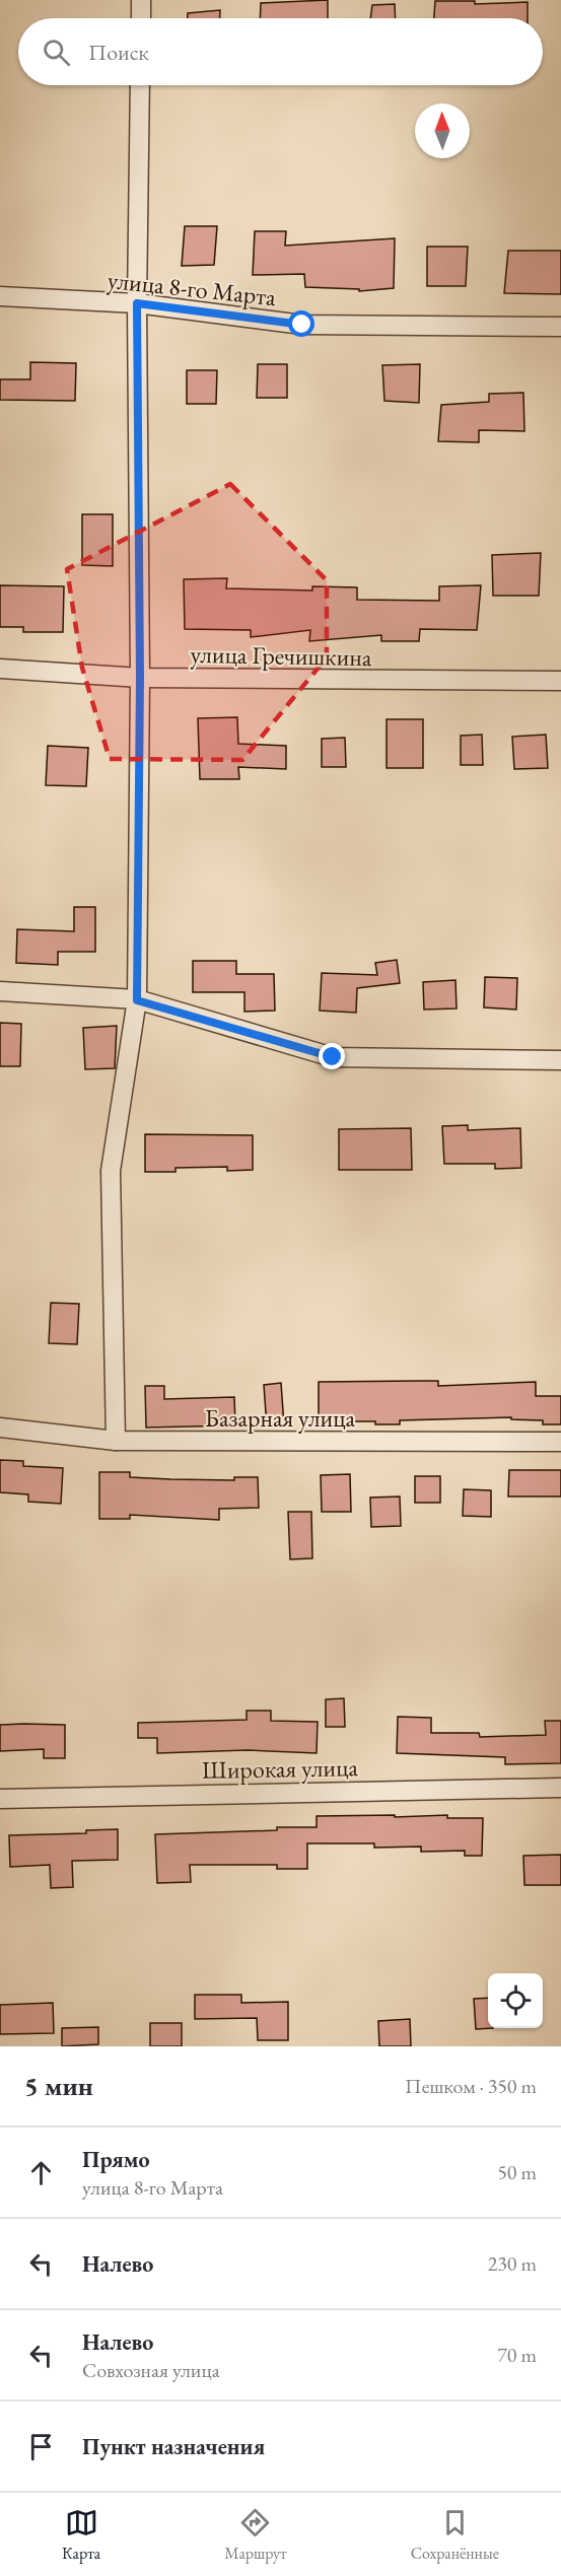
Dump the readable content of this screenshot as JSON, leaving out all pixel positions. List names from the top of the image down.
{
  "streets": {
    "street": [
      "улица 8-го Марта",
      "улица Гречишкина",
      "Базарная улица",
      "Широкая улица"
    ]
  },
  "north": "top",
  "page": {
    "search": "Поиск",
    "heading": ["5 мин", "Пешком · 350 m"],
    "list": [
      ["Прямо", "улица 8-го Марта", "50 m"],
      ["Налево", "230 m"],
      ["Налево", "Совхозная улица", "70 m"],
      "Пункт назначения"
    ],
    "nav": ["Карта", "Маршрут", "Сохранённые"]
  }
}
